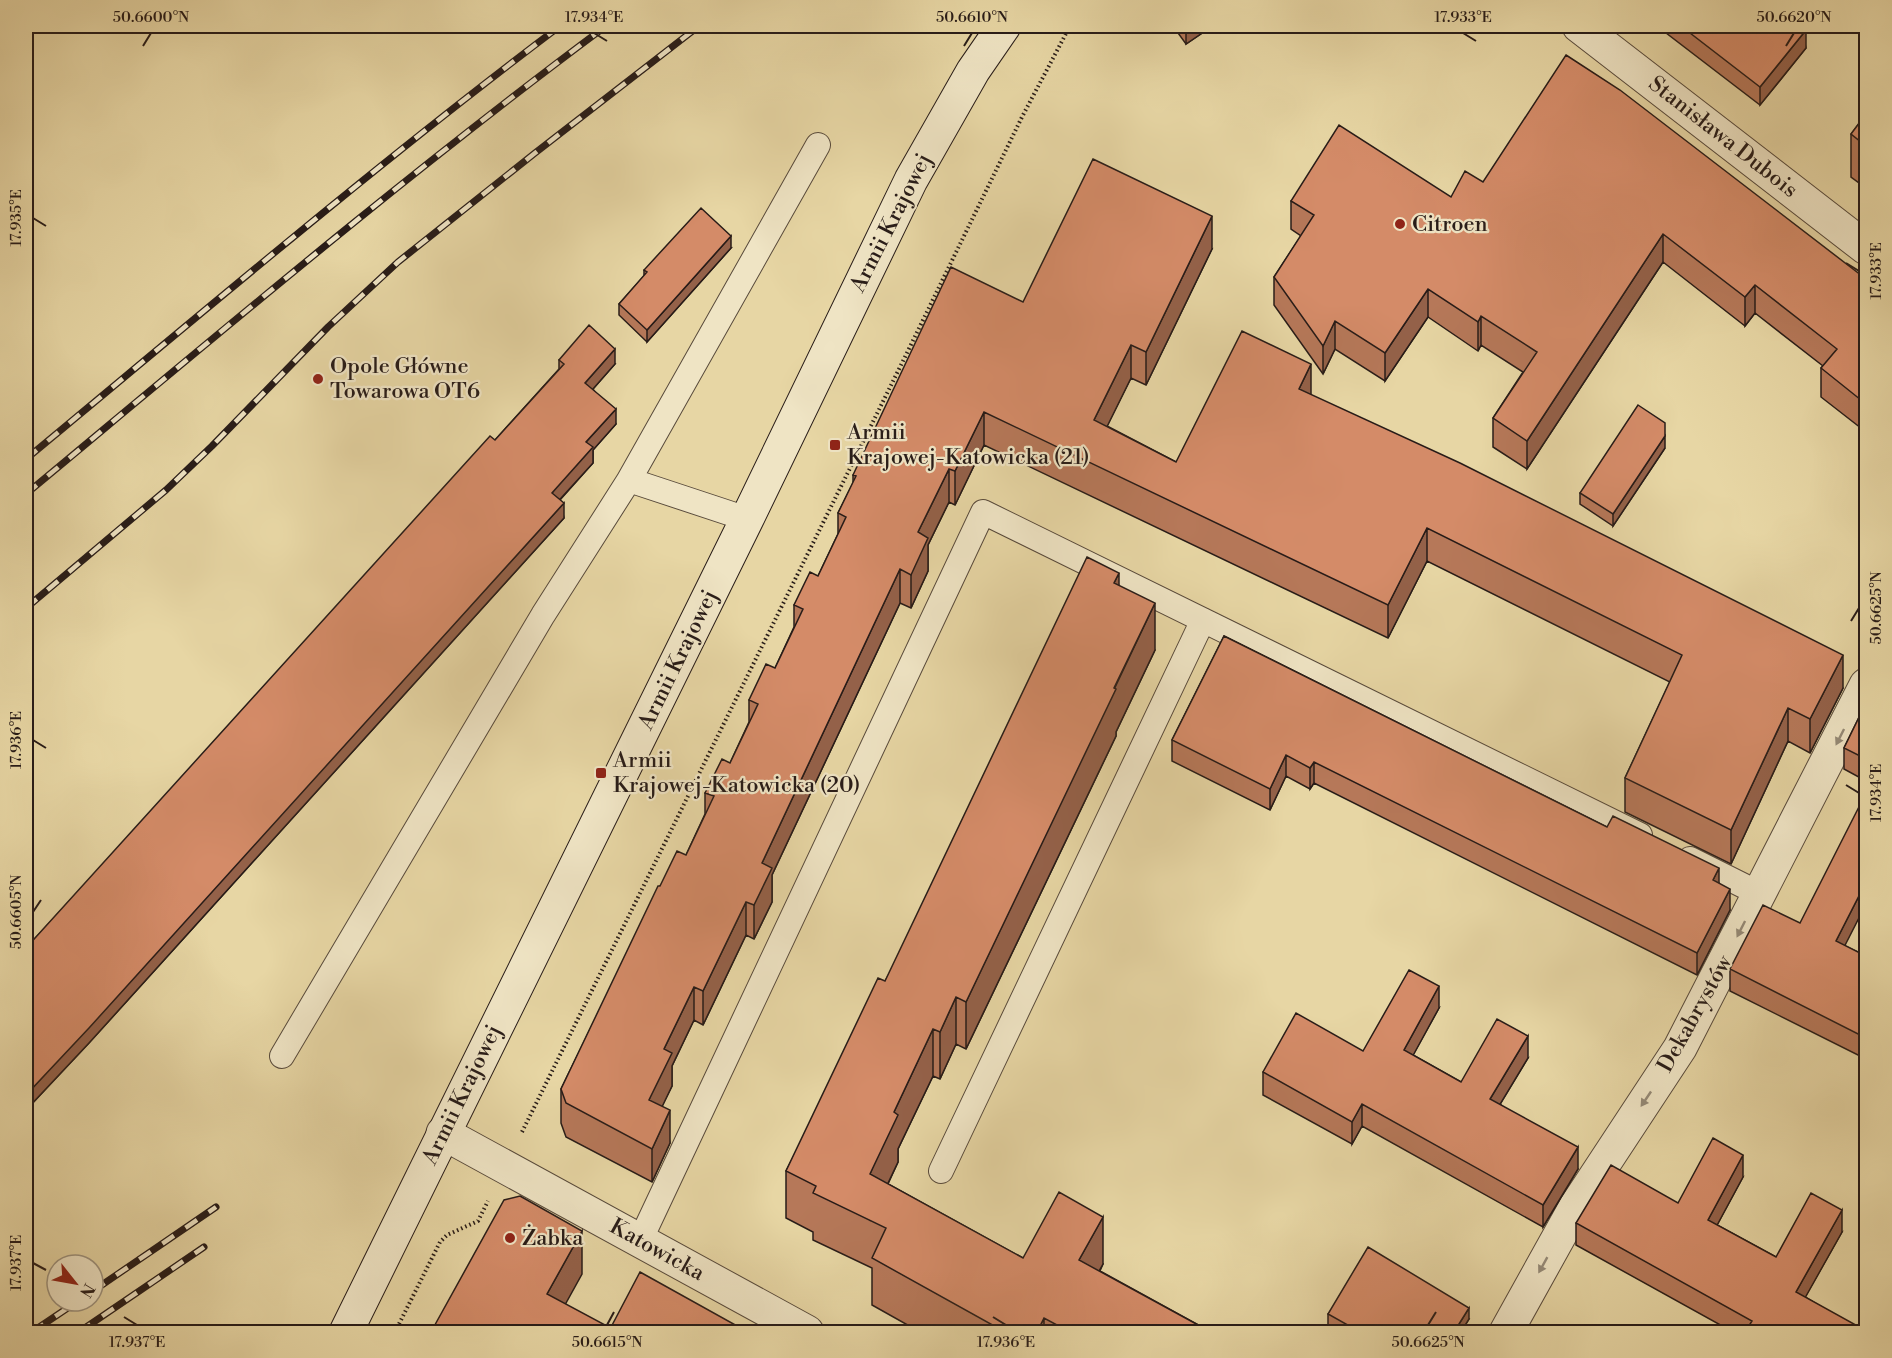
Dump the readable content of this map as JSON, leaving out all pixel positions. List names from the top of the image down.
{
  "streets": {
    "street": [
      "Stanisława Dubois",
      "Armii Krajowej",
      "Dekabrystów",
      "Katowicka"
    ]
  },
  "crossings": [
    ["Armii Krajowej", "Katowicka"]
  ],
  "one_way": ["Dekabrystów"],
  "places": {
    "other": ["Citroen", "Opole Główne Towarowa OT6", "Żabka"],
    "transit": ["Armii Krajowej-Katowicka (21)", "Armii Krajowej-Katowicka (20)"]
  },
  "north": "bottom right",
  "coordinates": [
    "50.6600°N",
    "17.934°E",
    "50.6610°N",
    "17.933°E",
    "50.6620°N",
    "17.935°E",
    "50.6625°N",
    "17.936°E",
    "50.6605°N",
    "17.937°E",
    "50.6615°N"
  ]
}
